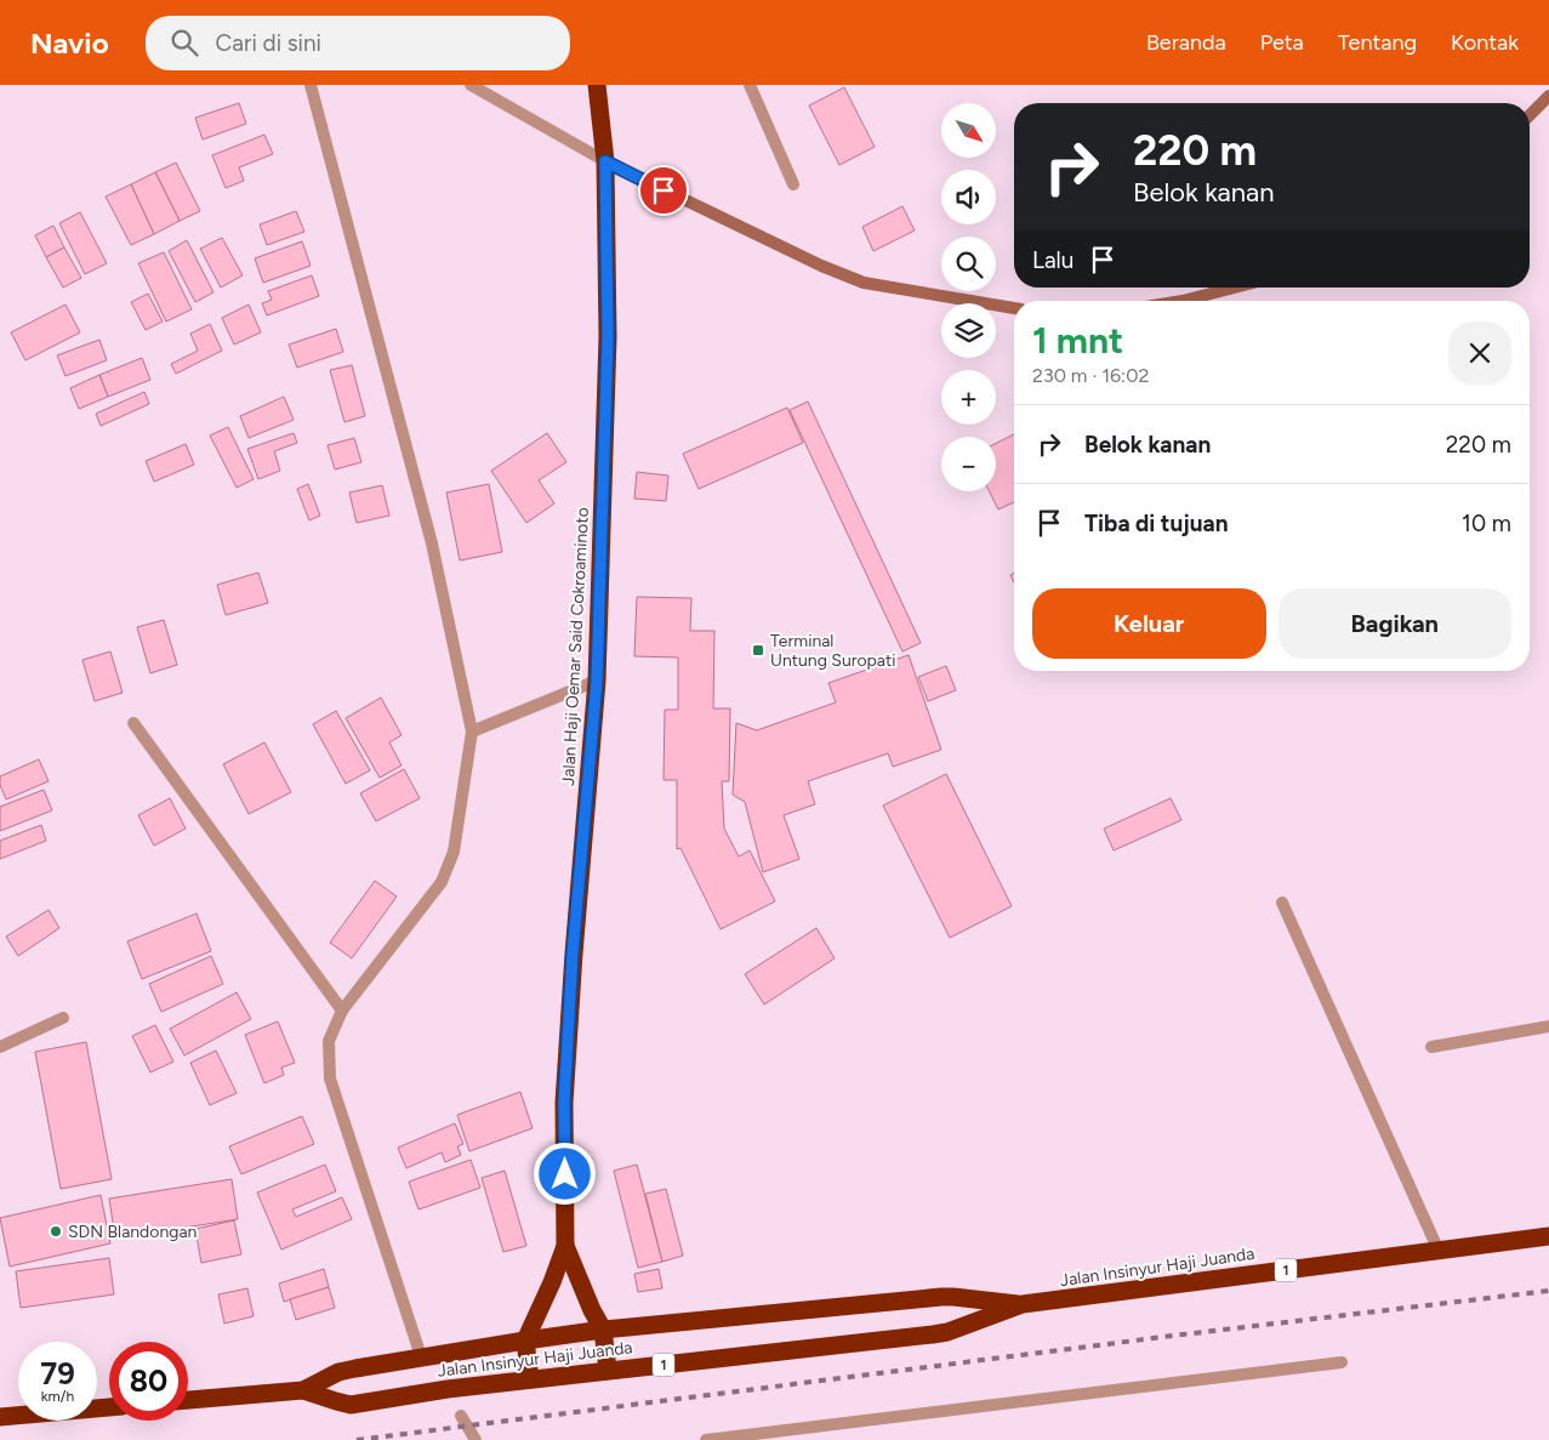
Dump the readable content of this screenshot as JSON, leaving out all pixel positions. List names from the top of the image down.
{
  "streets": {
    "highway": ["Jalan Haji Oemar Said Cokroaminoto", "Jalan Insinyur Haji Juanda", "1"]
  },
  "places": {
    "transit": ["Terminal Untung Suropati"],
    "other": ["SDN Blandongan"]
  },
  "north": "bottom right",
  "page": {
    "header": "Navio",
    "search": "Cari di sini",
    "nav": [
      "Beranda",
      "Peta",
      "Tentang",
      "Kontak"
    ],
    "map_buttons": ["+", "−"],
    "turn": ["220 m", "Belok kanan"],
    "then": "Lalu",
    "heading": ["1 mnt", "230 m · 16:02"],
    "list": [
      {
        "name": "Belok kanan",
        "value": "220 m"
      },
      {
        "name": "Tiba di tujuan",
        "value": "10 m"
      }
    ],
    "buttons": ["Keluar", "Bagikan"],
    "speed": "79 km/h",
    "limit": "80"
  }
}
